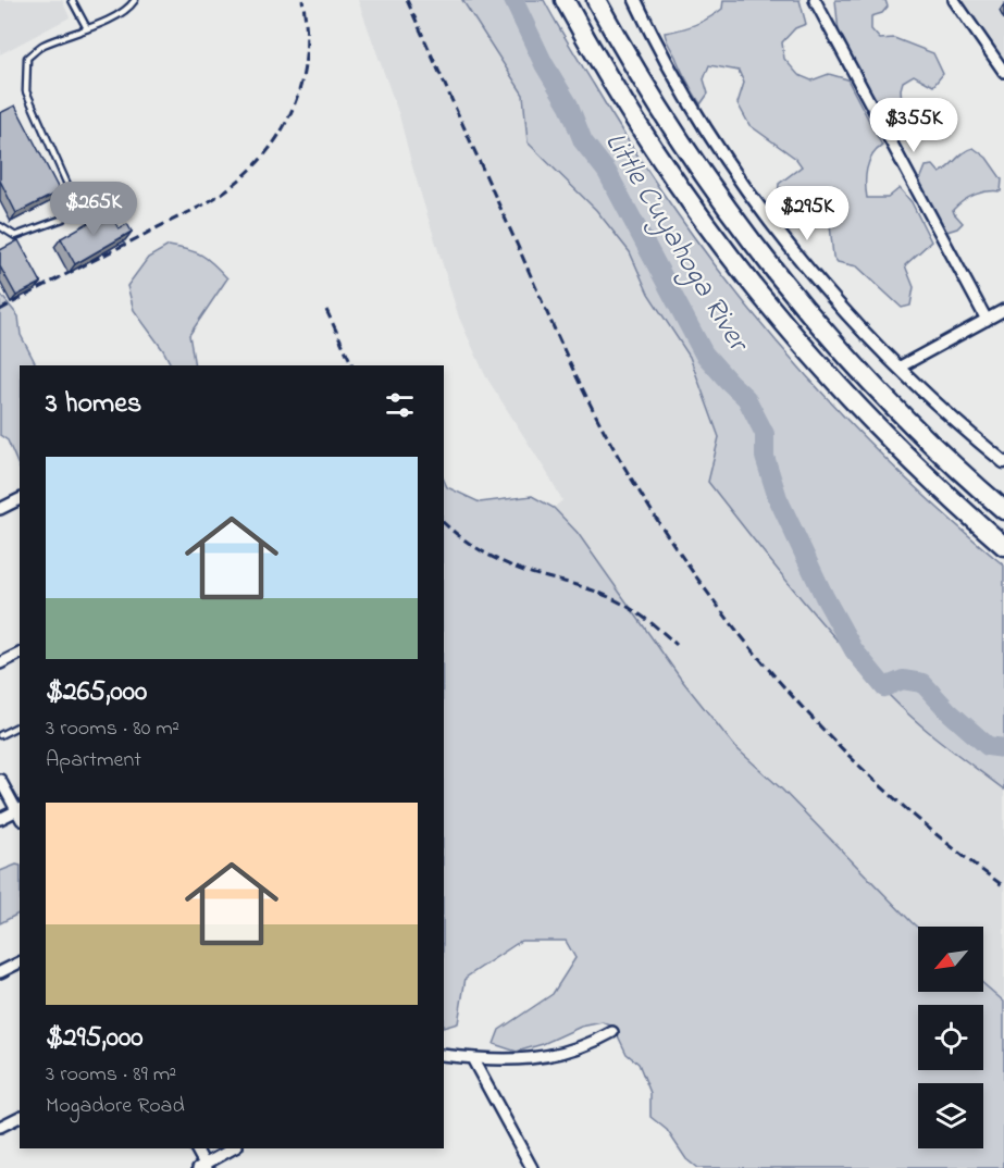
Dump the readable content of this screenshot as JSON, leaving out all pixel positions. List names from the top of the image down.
{
  "water": ["Little Cuyahoga River"],
  "north": "bottom left",
  "page": {
    "price": ["$355K", "$265K", "$295K"],
    "heading": "3 homes",
    "list": [
      {
        "name": "$265,000",
        "note": "3 rooms · 80 m² · Apartment"
      },
      {
        "name": "$295,000",
        "note": "3 rooms · 89 m² · Mogadore Road"
      }
    ]
  }
}
